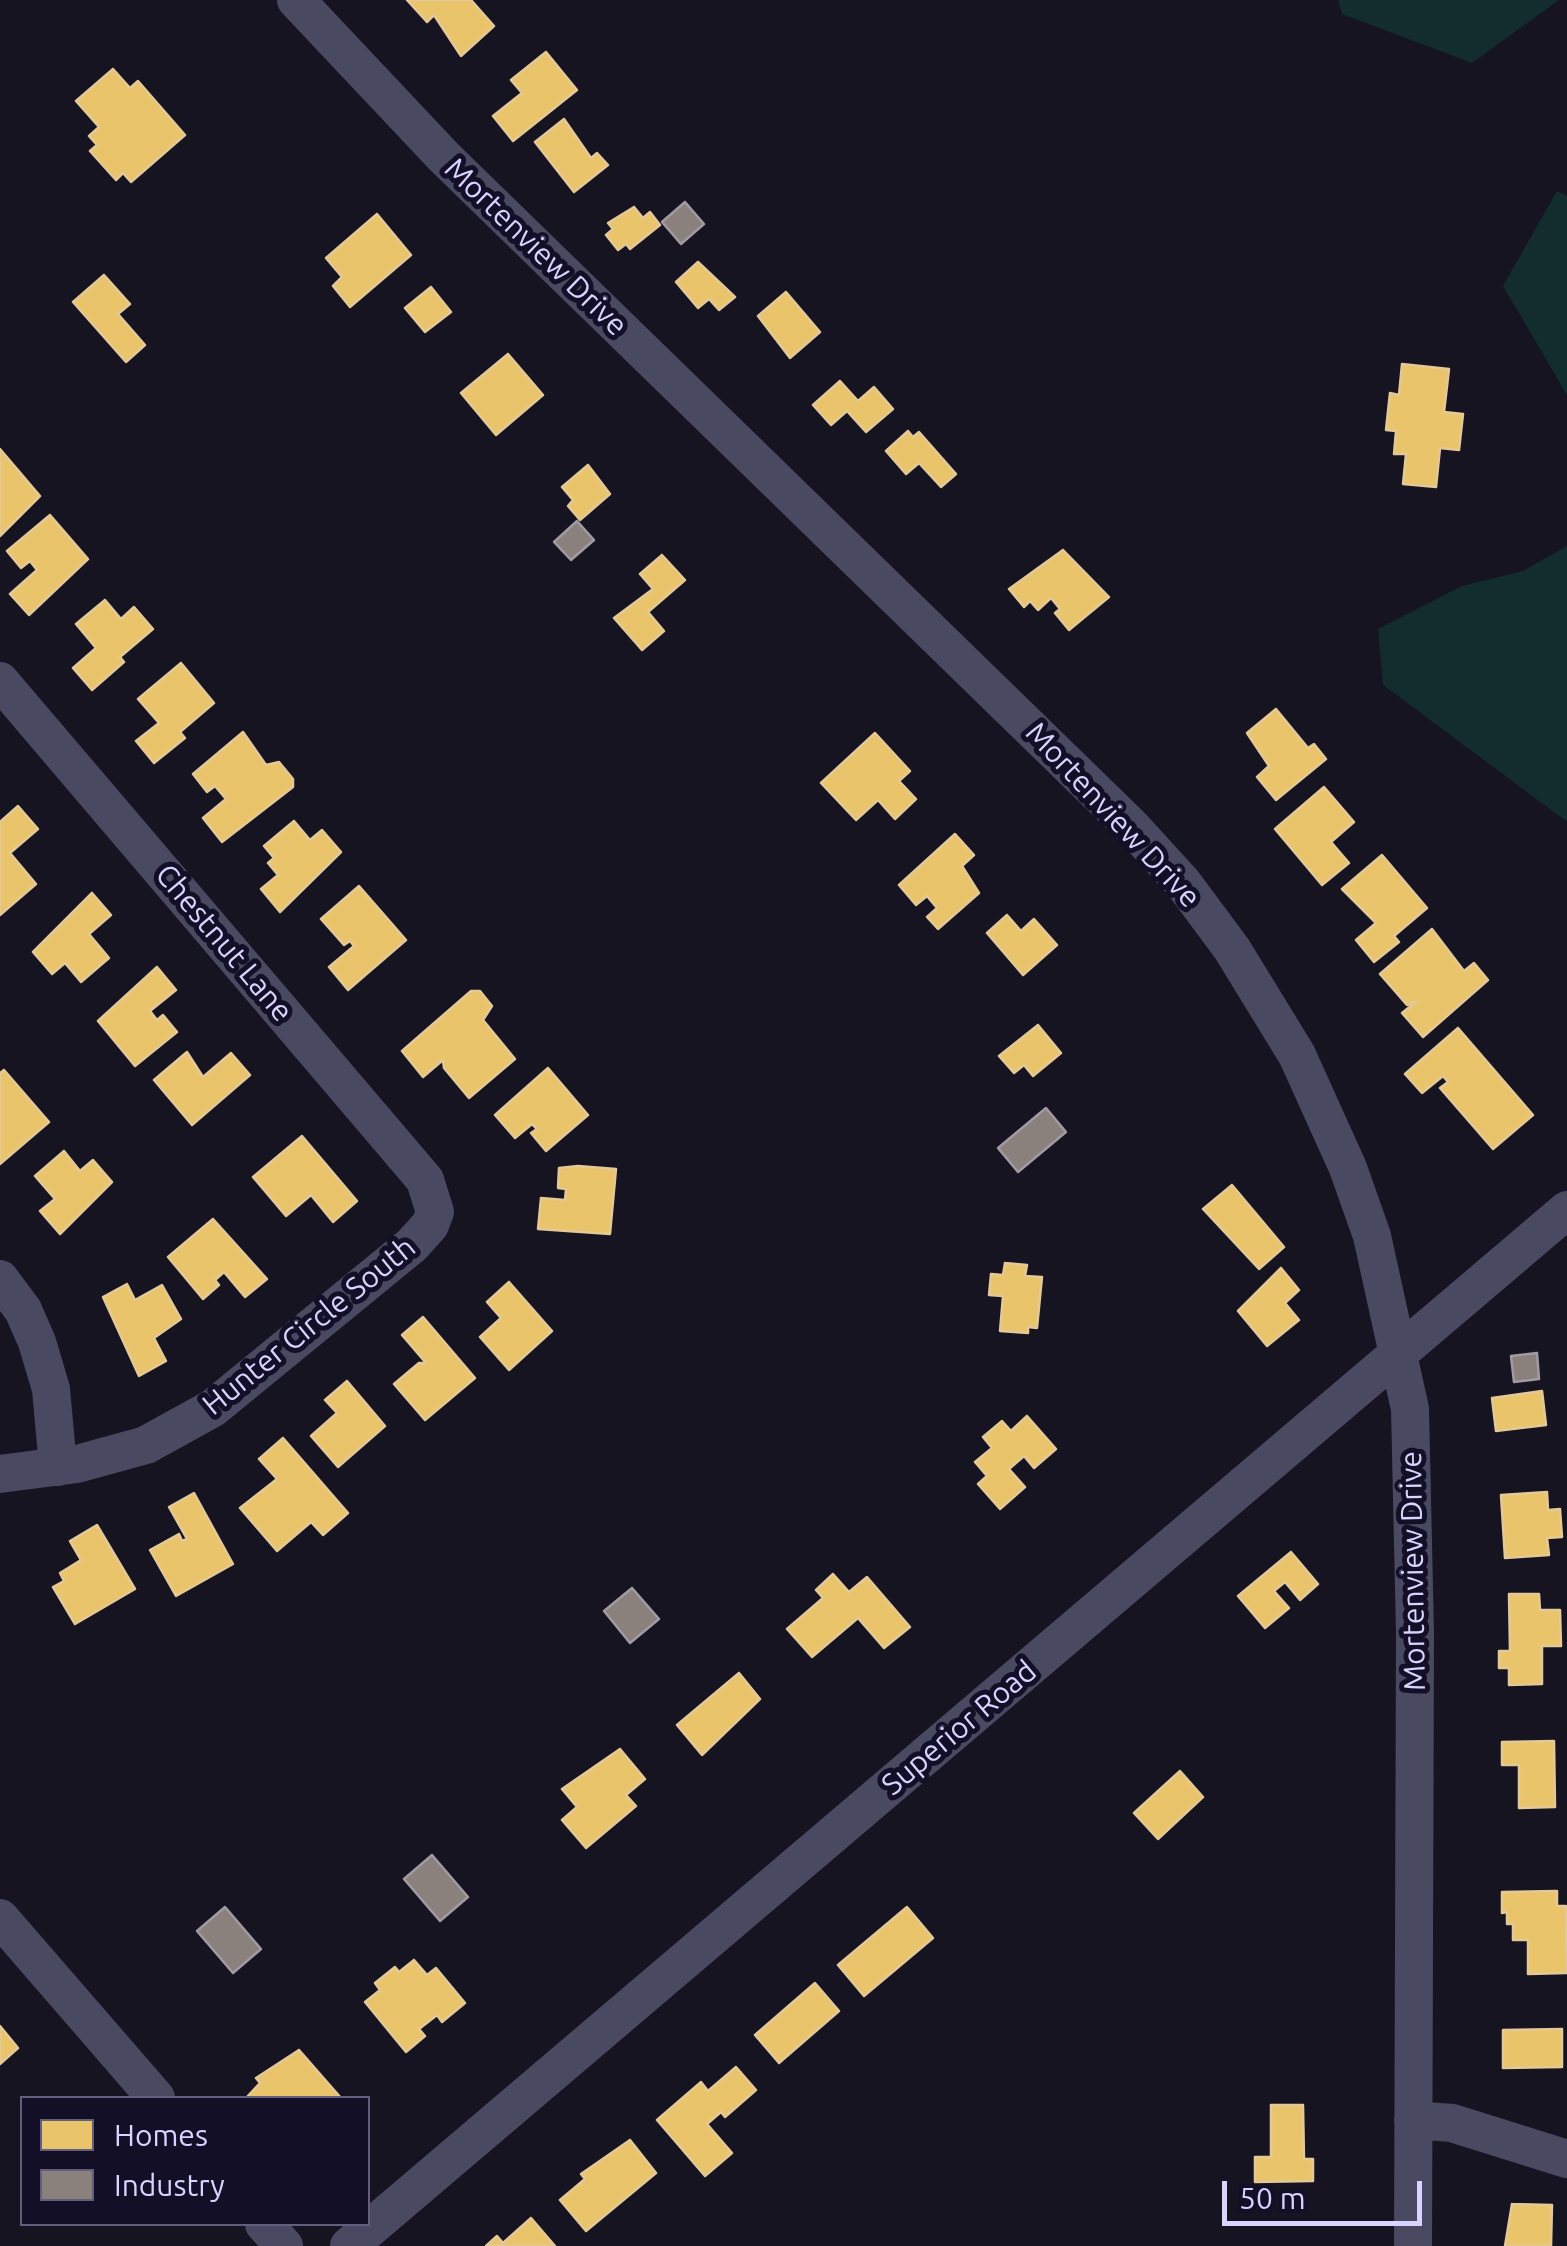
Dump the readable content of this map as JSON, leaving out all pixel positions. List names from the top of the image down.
{
  "streets": {
    "street": [
      "Mortenview Drive",
      "Chestnut Lane",
      "Hunter Circle South",
      "Superior Road"
    ]
  },
  "crossings": [
    ["Mortenview Drive", "Superior Road"],
    ["Chestnut Lane", "Hunter Circle South"]
  ],
  "legend": ["Homes", "Industry"],
  "scale_bar": "50 m"
}
